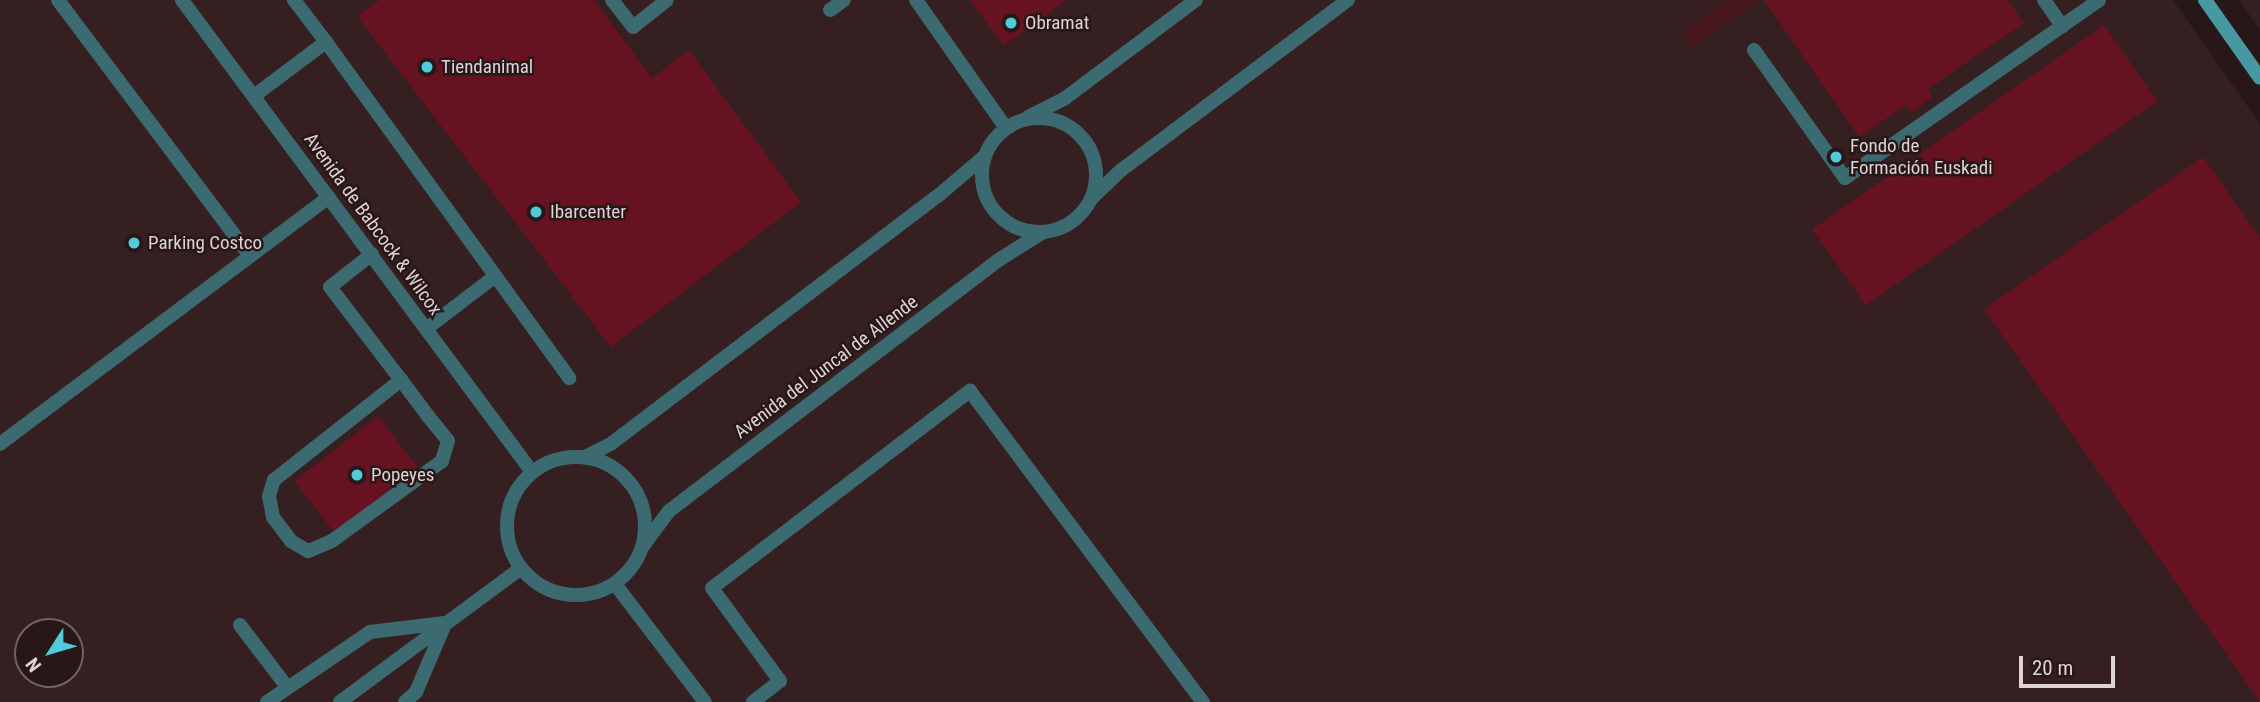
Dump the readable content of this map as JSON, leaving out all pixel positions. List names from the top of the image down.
{
  "streets": {
    "street": ["Avenida de Babcock & Wilcox", "Avenida del Juncal de Allende"]
  },
  "crossings": [
    ["Avenida de Babcock & Wilcox", "Avenida del Juncal de Allende"]
  ],
  "places": [
    "Obramat",
    "Tiendanimal",
    "Fondo de Formación Euskadi",
    "Ibarcenter",
    "Parking Costco",
    "Popeyes"
  ],
  "scale_bar": "20 m",
  "north": "bottom left"
}
